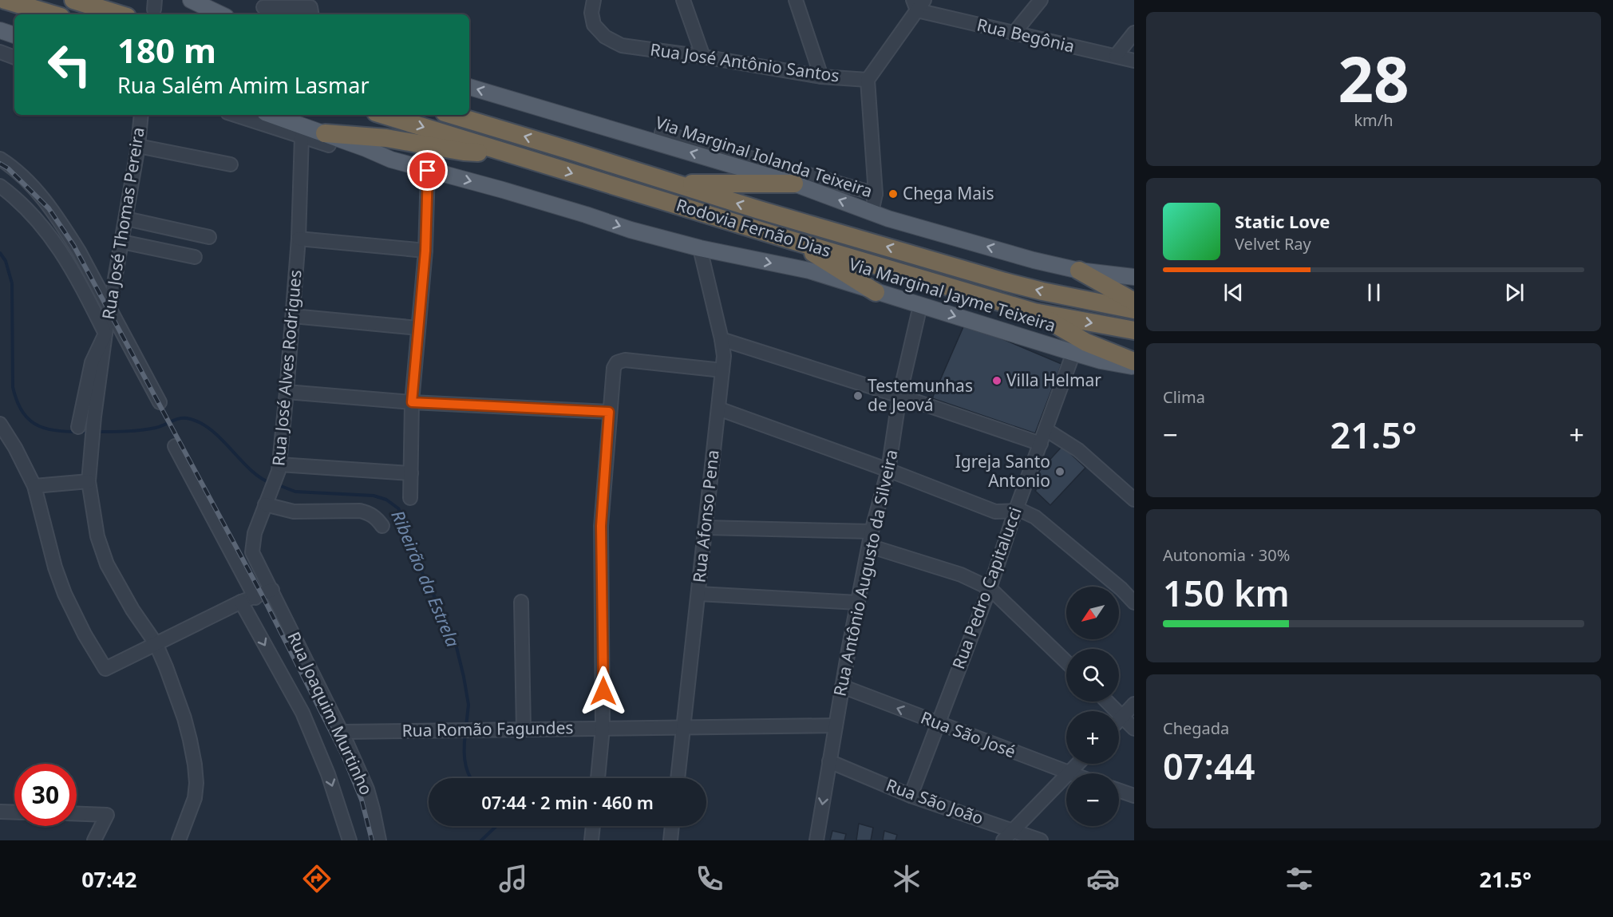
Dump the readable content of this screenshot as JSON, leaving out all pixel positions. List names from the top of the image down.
{
  "streets": {
    "highway": ["Rodovia Fernão Dias"],
    "main road": ["Via Marginal Iolanda Teixeira", "Via Marginal Jayme Teixeira"],
    "street": [
      "Rua Begônia",
      "Rua José Antônio Santos",
      "Rua José Thomas Pereira",
      "Rua José Alves Rodrigues",
      "Rua Afonso Pena",
      "Rua Antônio Augusto da Silveira",
      "Rua Pedro Capitalucci",
      "Rua Joaquim Murtinho",
      "Rua Romão Fagundes",
      "Rua São José",
      "Rua São João"
    ]
  },
  "crossings": [
    ["Via Marginal Jayme Teixeira", "Rua Afonso Pena"],
    ["Via Marginal Jayme Teixeira", "Rua Antônio Augusto da Silveira"],
    ["Via Marginal Jayme Teixeira", "Rua Pedro Capitalucci"],
    ["Rua José Alves Rodrigues", "Rua Joaquim Murtinho"],
    ["Rua Afonso Pena", "Rua Romão Fagundes"],
    ["Rua Antônio Augusto da Silveira", "Rua Romão Fagundes"],
    ["Rua Antônio Augusto da Silveira", "Rua São José"],
    ["Rua Antônio Augusto da Silveira", "Rua São João"],
    ["Rua Pedro Capitalucci", "Rua São José"],
    ["Rua Pedro Capitalucci", "Rua São João"],
    ["Rua Joaquim Murtinho", "Rua Romão Fagundes"]
  ],
  "one_way": ["Via Marginal Iolanda Teixeira", "Via Marginal Jayme Teixeira", "Rua São José"],
  "water": ["Ribeirão da Estrela"],
  "places": [
    "Chega Mais",
    "Villa Helmar",
    "Testemunhas de Jeová",
    "Igreja Santo Antonio"
  ],
  "north": "bottom left",
  "page": {
    "tile": [
      ["28", "km/h"],
      "Clima",
      ["Autonomia · 30%", "150 km"],
      ["Chegada", "07:44"]
    ],
    "turn": ["180 m", "Rua Salém Amim Lasmar"],
    "song": ["Static Love", "Velvet Ray"],
    "heat": ["−", "21.5°", "+"],
    "map_buttons": ["+", "−"],
    "limit": "30",
    "trip": "07:44 · 2 min · 460 m",
    "tabs": ["07:42", "21.5°"]
  }
}
